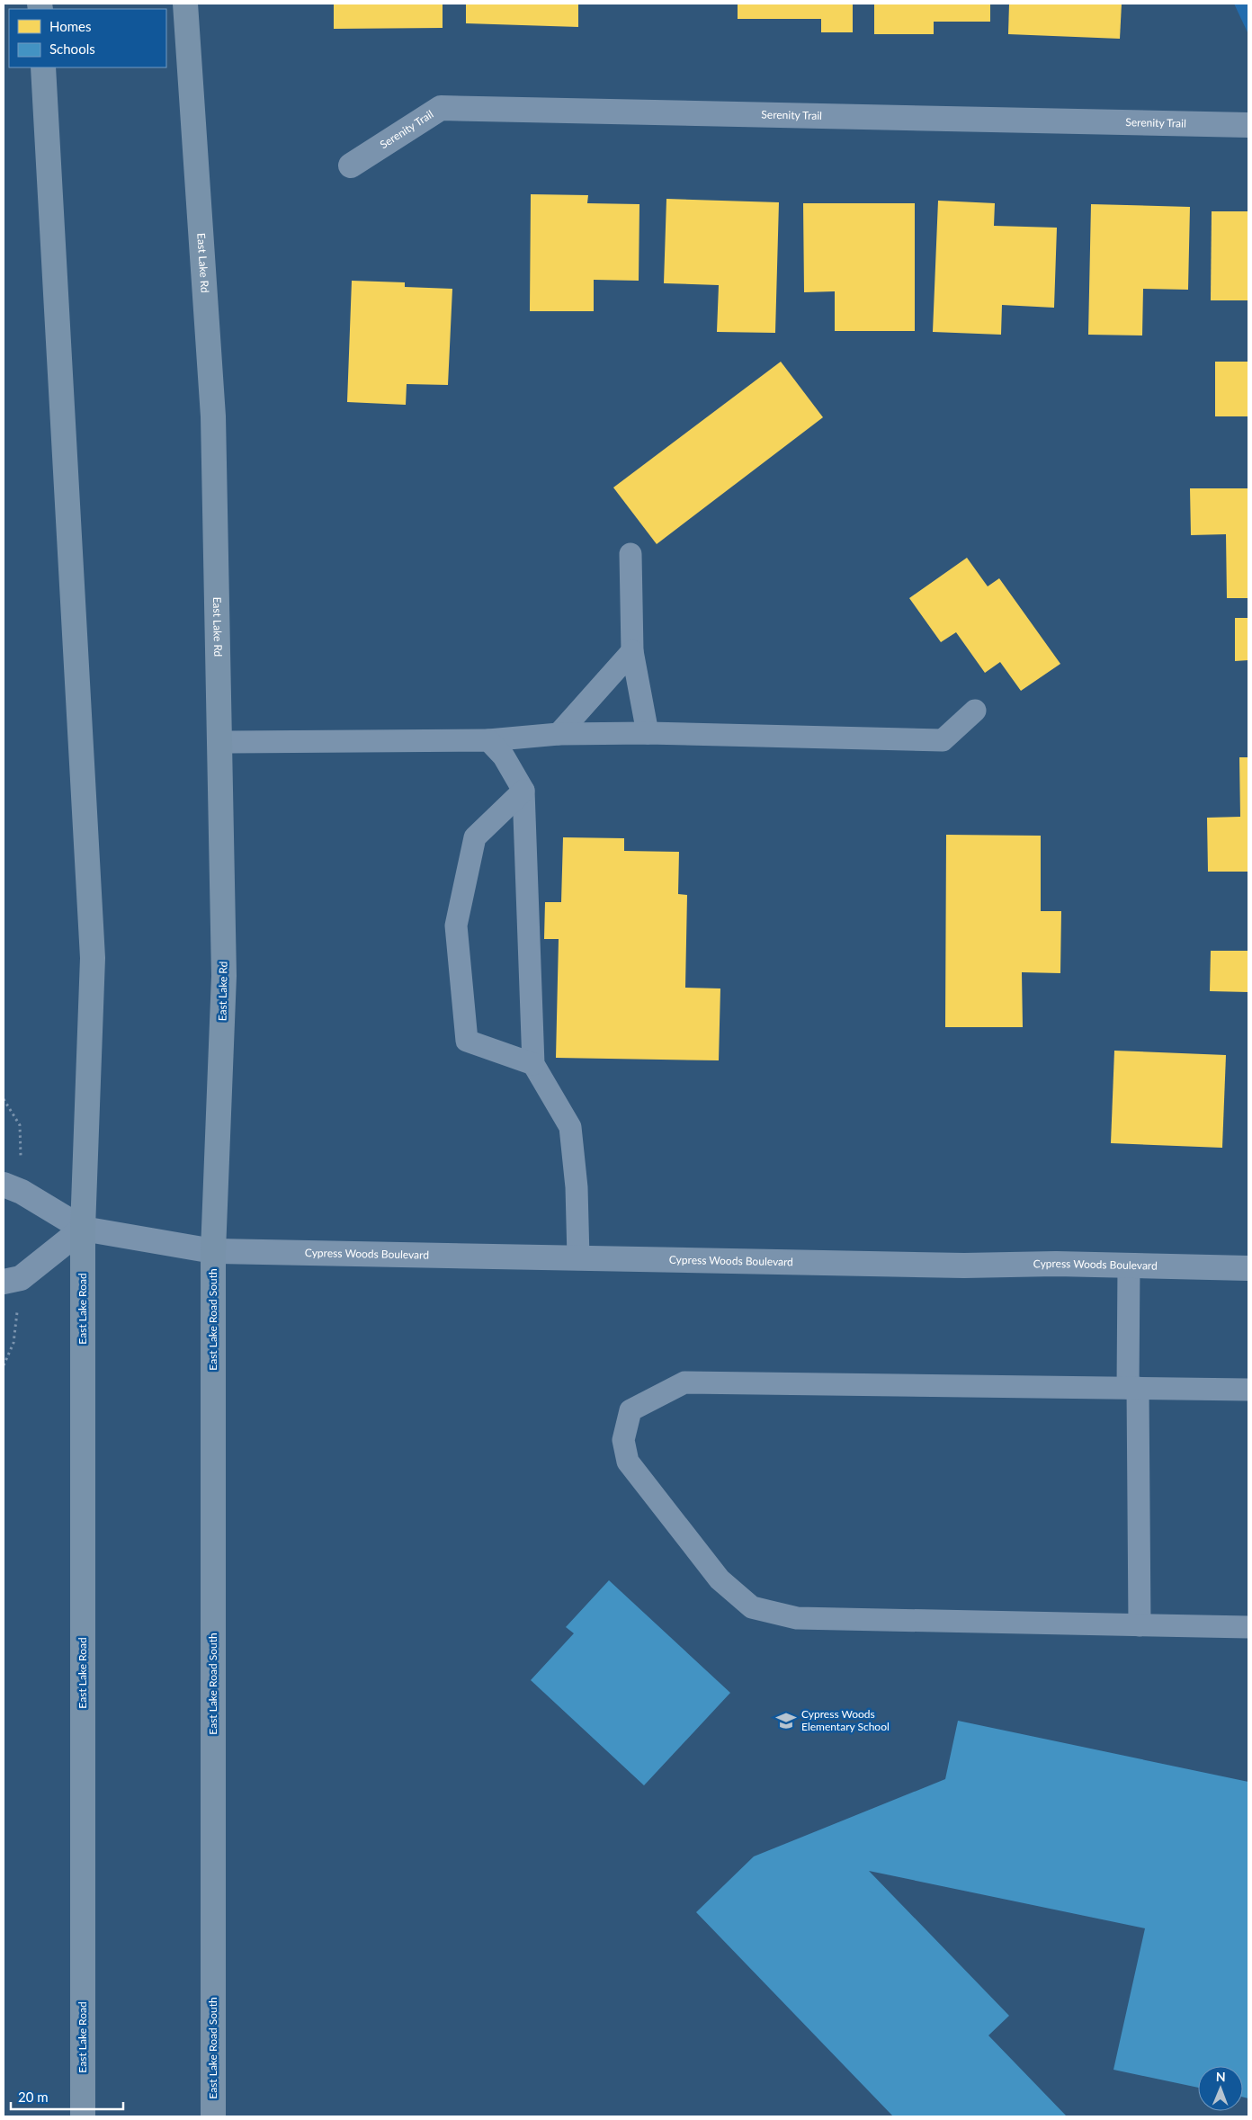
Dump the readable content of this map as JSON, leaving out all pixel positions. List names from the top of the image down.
{
  "streets": {
    "main road": ["East Lake Rd", "East Lake Road", "East Lake Road South"],
    "street": ["Serenity Trail", "Cypress Woods Boulevard"]
  },
  "crossings": [
    ["East Lake Rd", "Cypress Woods Boulevard"],
    ["East Lake Rd", "East Lake Road South"],
    ["Cypress Woods Boulevard", "East Lake Road"],
    ["Cypress Woods Boulevard", "East Lake Road South"]
  ],
  "places": {
    "school or university": ["Cypress Woods Elementary School"]
  },
  "legend": ["Homes", "Schools"],
  "scale_bar": "20 m",
  "north": "top"
}
